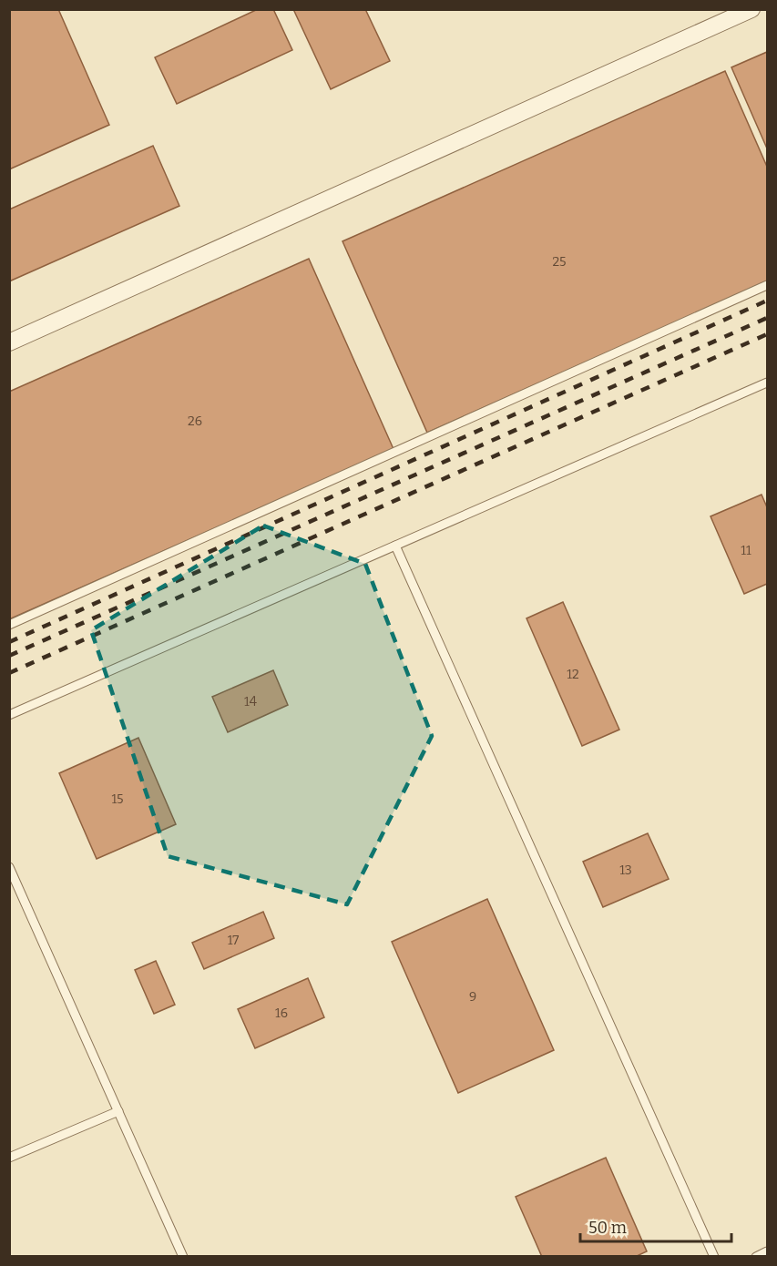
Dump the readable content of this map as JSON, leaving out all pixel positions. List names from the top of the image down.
{
  "house_numbers": [
    "25",
    "26",
    "11",
    "12",
    "14",
    "15",
    "13",
    "17",
    "9",
    "16"
  ],
  "scale_bar": "50 m"
}
